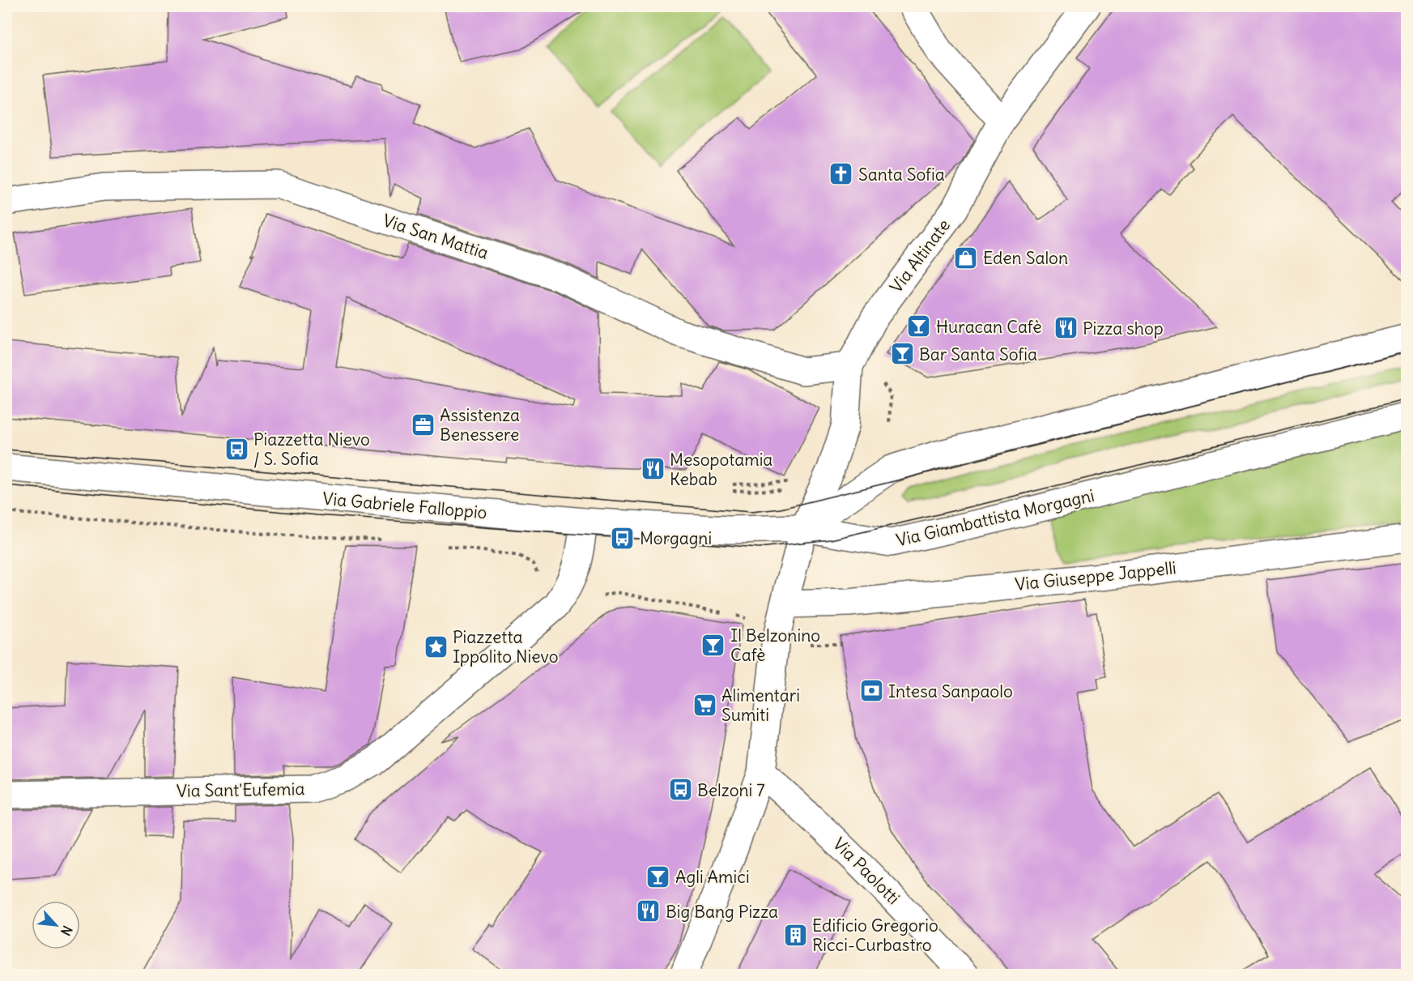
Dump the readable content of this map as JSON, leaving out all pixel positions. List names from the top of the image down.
{
  "streets": {
    "street": [
      "Via San Mattia",
      "Via Altinate",
      "Via Gabriele Falloppio",
      "Via Giambattista Morgagni",
      "Via Giuseppe Jappelli",
      "Via Sant'Eufemia",
      "Via Paolotti"
    ]
  },
  "crossings": [
    ["Via San Mattia", "Via Altinate"],
    ["Via Altinate", "Via Gabriele Falloppio"],
    ["Via Altinate", "Via Giambattista Morgagni"],
    ["Via Altinate", "Via Giuseppe Jappelli"],
    ["Via Altinate", "Via Paolotti"],
    ["Via Gabriele Falloppio", "Via Giambattista Morgagni"],
    ["Via Gabriele Falloppio", "Via Sant'Eufemia"]
  ],
  "places": {
    "church": ["Santa Sofia"],
    "shop": ["Eden Salon"],
    "bar": [
      "Huracan Cafè",
      "Bar Santa Sofia",
      "Il Belzonino Cafè",
      "Agli Amici"
    ],
    "restaurant": ["Pizza shop", "Mesopotamia Kebab", "Big Bang Pizza"],
    "office": ["Assistenza Benessere"],
    "bus stop": ["Piazzetta Nievo / S. Sofia", "Morgagni", "Belzoni 7"],
    "place": ["Piazzetta Ippolito Nievo"],
    "bank": ["Intesa Sanpaolo"],
    "supermarket": ["Alimentari Sumiti"],
    "building": ["Edificio Gregorio Ricci-Curbastro"]
  },
  "north": "bottom right"
}
